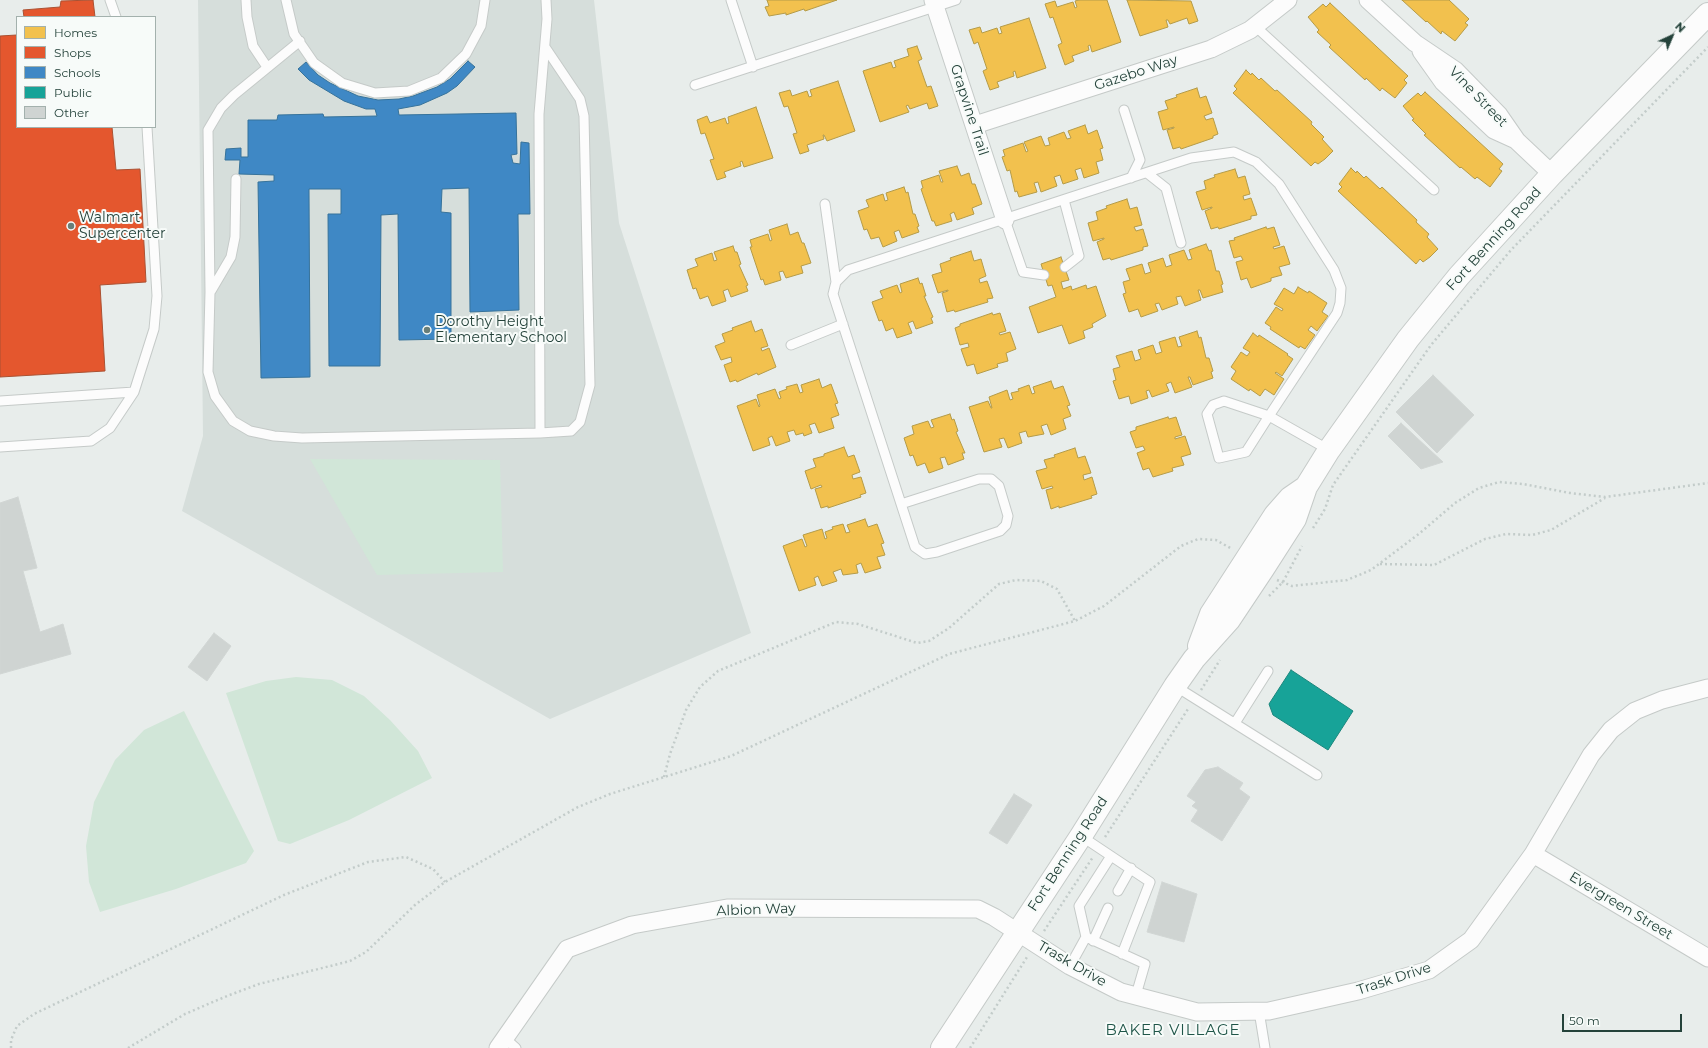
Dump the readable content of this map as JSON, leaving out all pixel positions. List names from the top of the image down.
{
  "streets": {
    "street": [
      "Gazebo Way",
      "Vine Street",
      "Grapvine Trail",
      "Fort Benning Road",
      "Evergreen Street",
      "Albion Way",
      "Trask Drive"
    ]
  },
  "crossings": [
    ["Gazebo Way", "Grapvine Trail"],
    ["Vine Street", "Fort Benning Road"],
    ["Fort Benning Road", "Albion Way"],
    ["Fort Benning Road", "Trask Drive"],
    ["Evergreen Street", "Trask Drive"],
    ["Albion Way", "Trask Drive"]
  ],
  "districts": ["BAKER VILLAGE"],
  "places": ["Walmart Supercenter", "Dorothy Height Elementary School"],
  "legend": [
    "Homes",
    "Shops",
    "Schools",
    "Public",
    "Other"
  ],
  "scale_bar": "50 m",
  "north": "top right"
}
